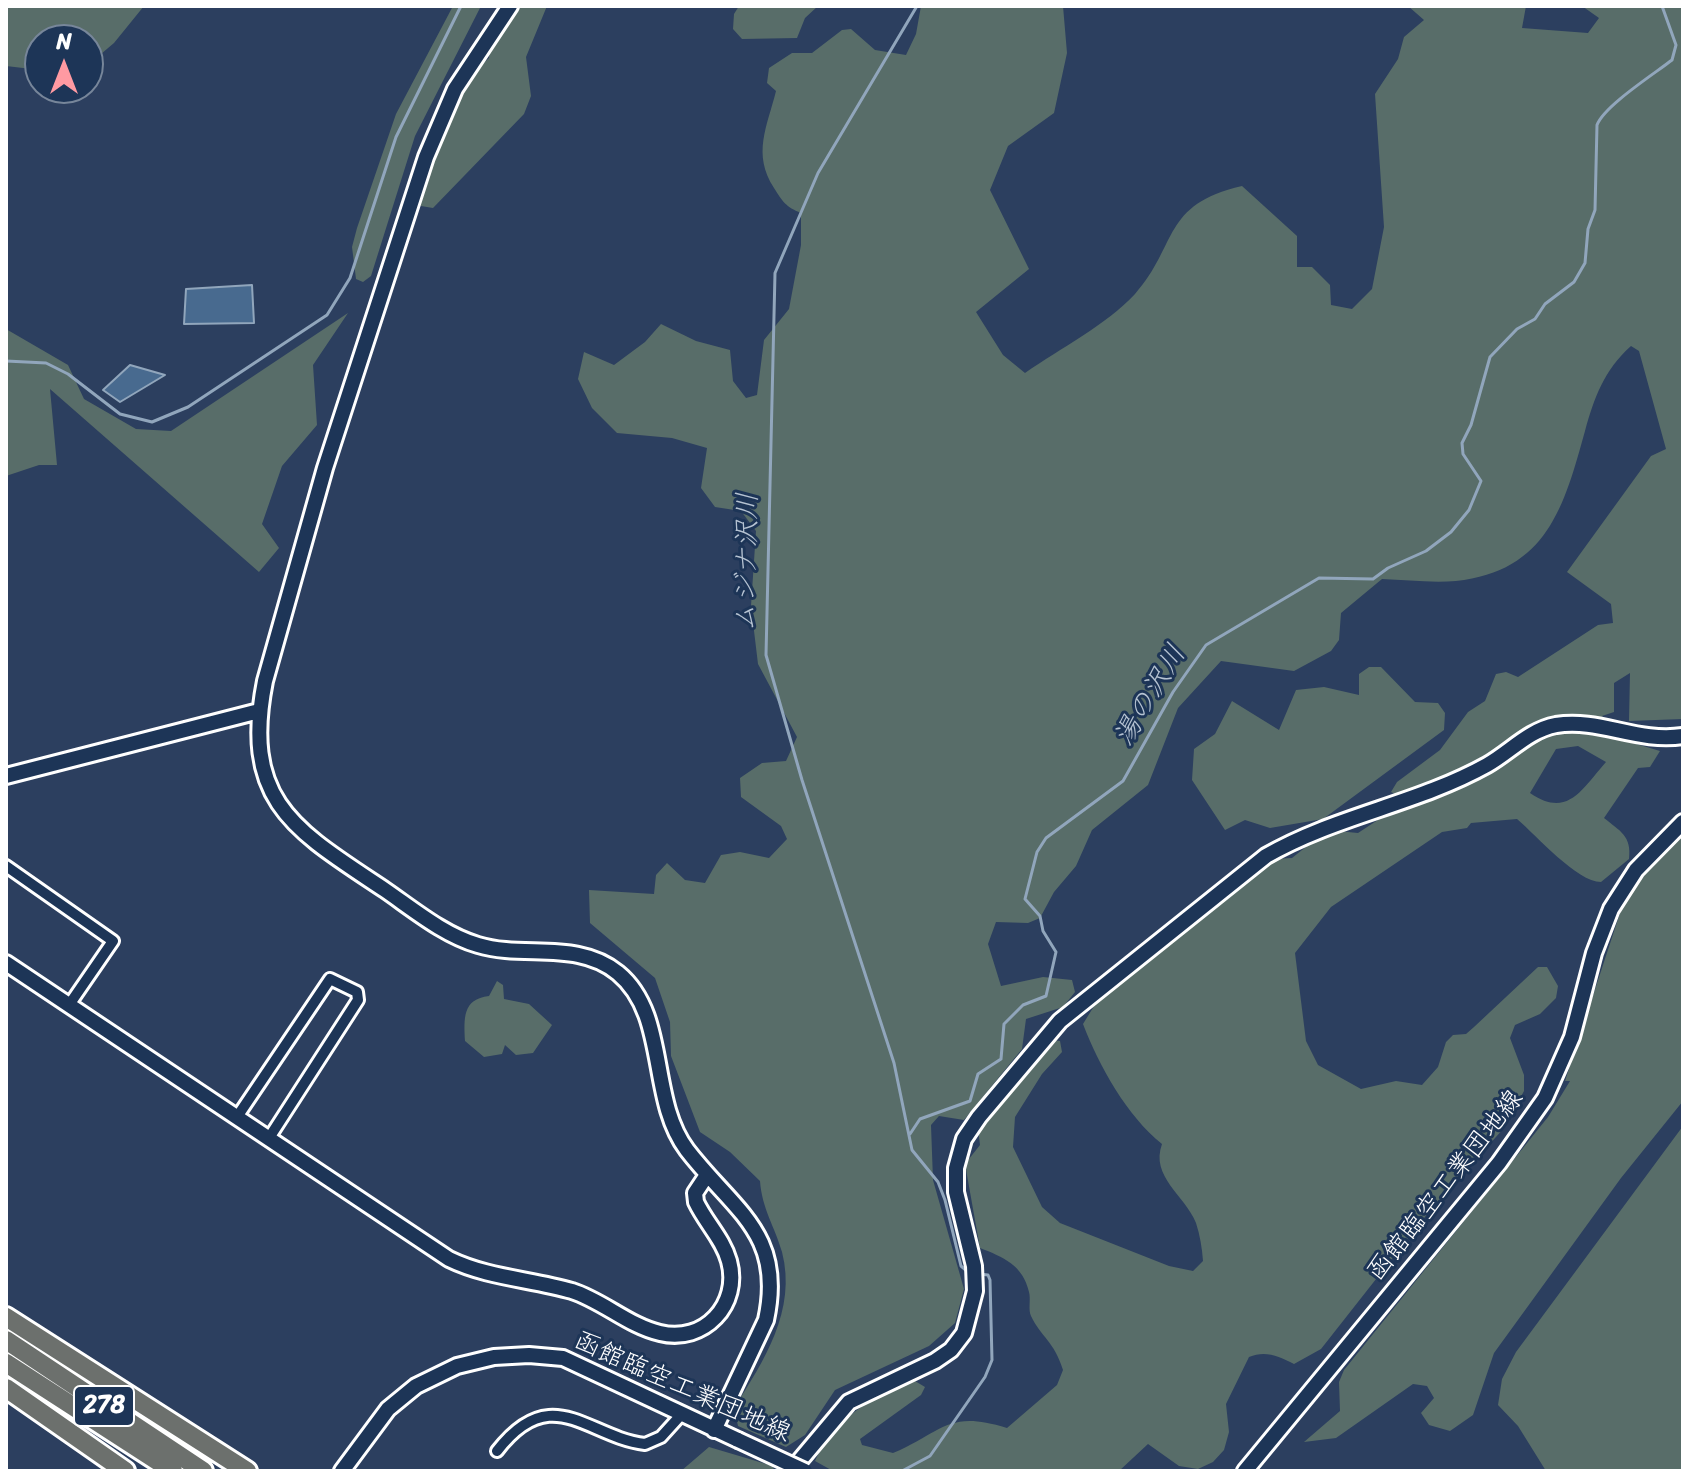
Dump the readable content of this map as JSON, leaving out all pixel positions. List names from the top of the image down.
{
  "streets": {
    "highway": ["278"],
    "street": ["函館臨空工業団地線"]
  },
  "water": ["ムジナ沢川", "湯の沢川"],
  "north": "top"
}
